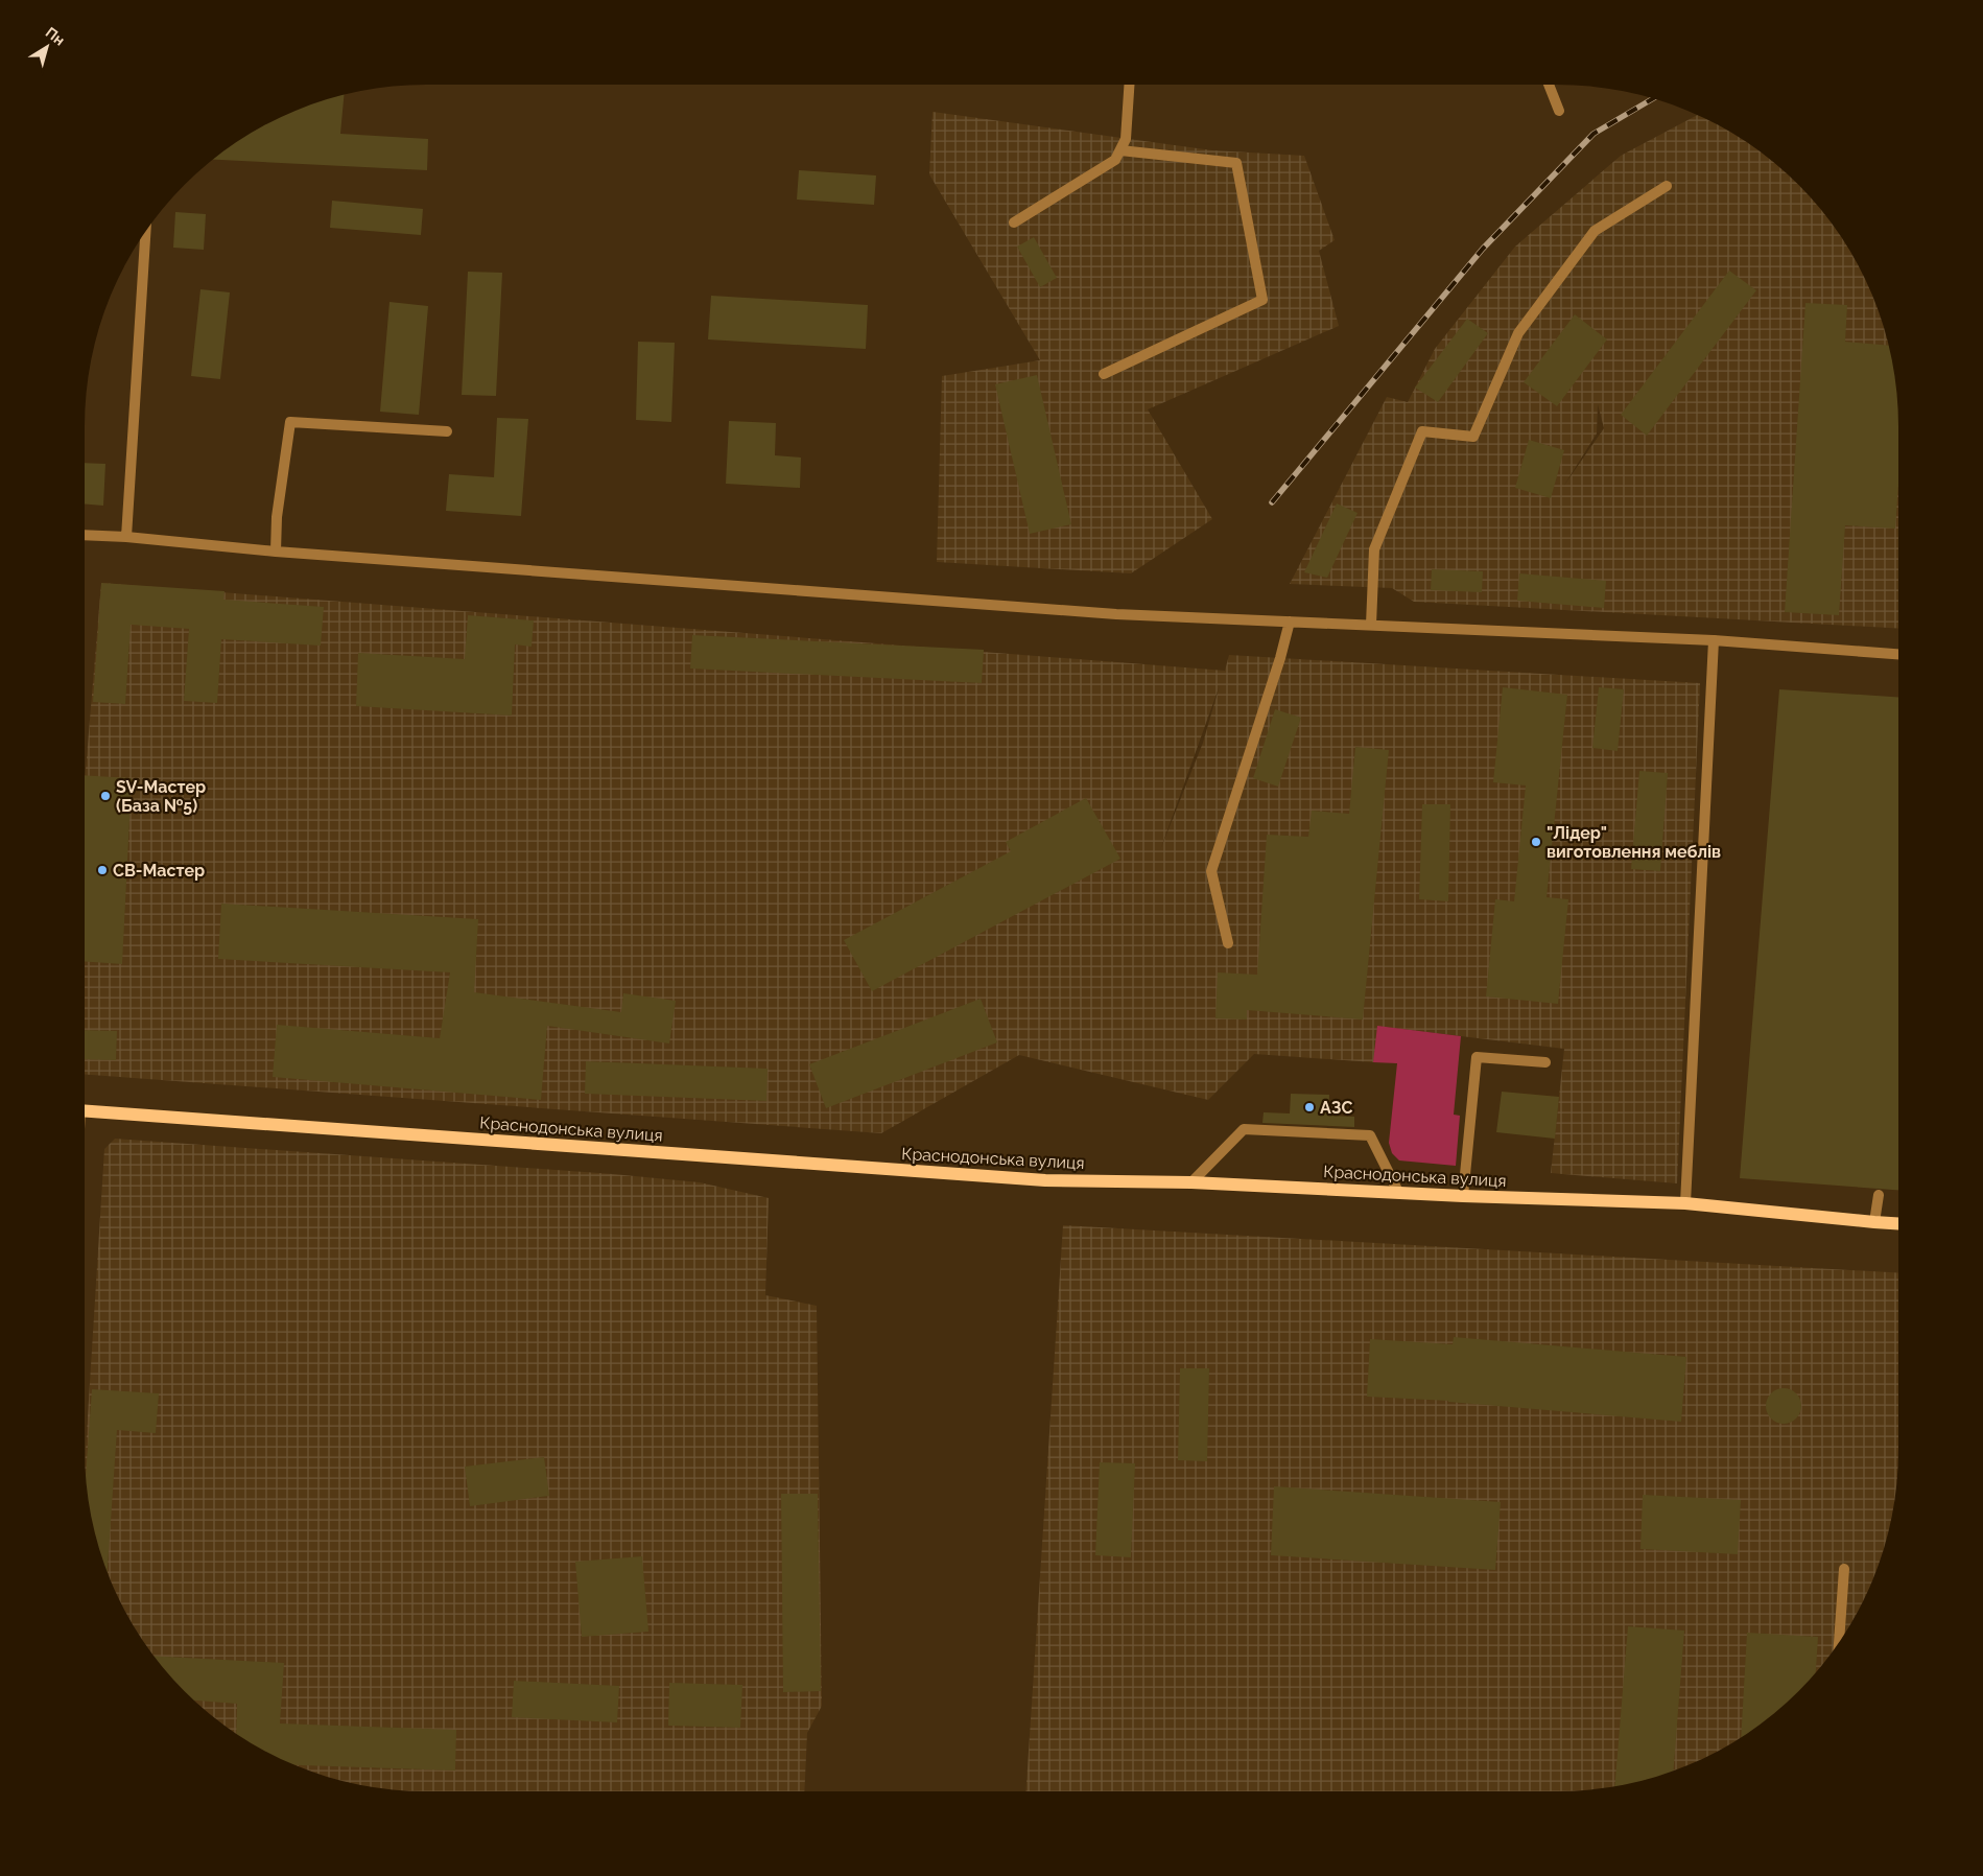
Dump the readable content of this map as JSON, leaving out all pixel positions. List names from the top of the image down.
{
  "streets": {
    "main road": ["Краснодонська вулиця"]
  },
  "places": [
    "SV-Мастер (База №5)",
    "\"Лідер\" виготовлення меблів",
    "СВ-Мастер",
    "АЗС"
  ],
  "north": "top right"
}
